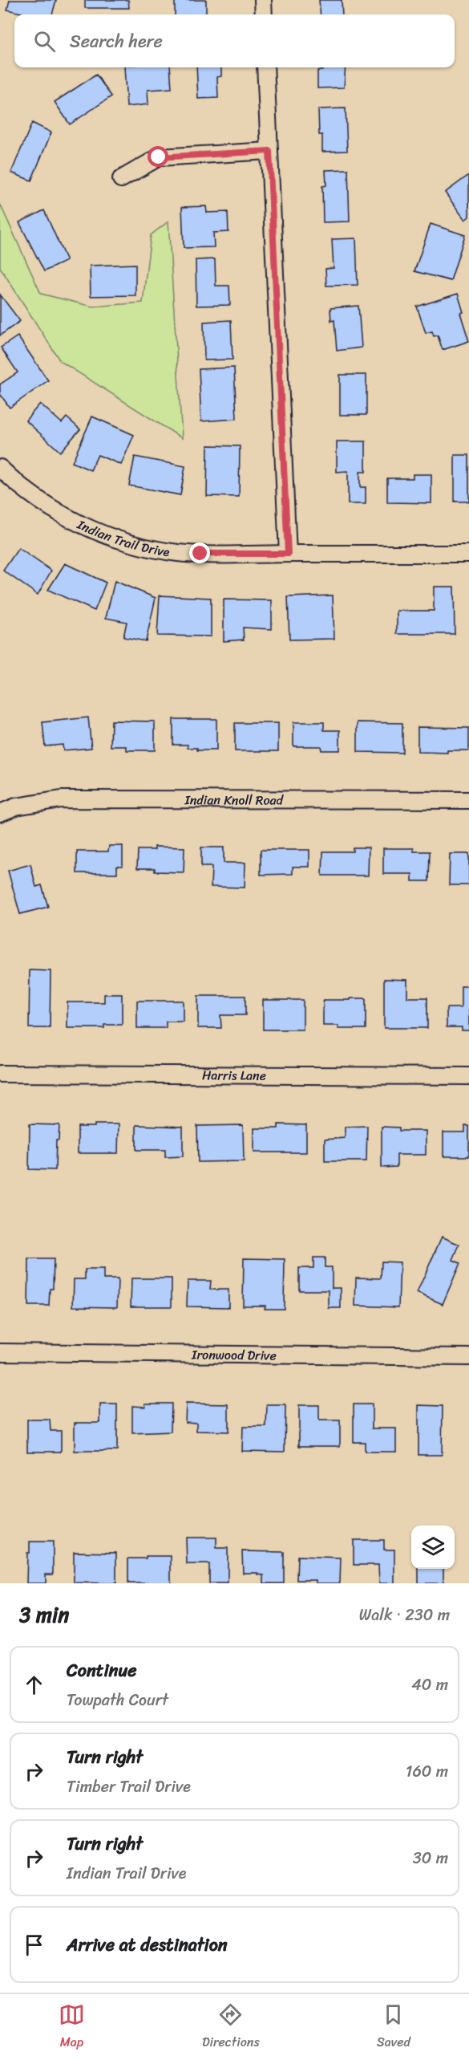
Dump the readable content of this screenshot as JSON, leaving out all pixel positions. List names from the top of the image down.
{
  "streets": {
    "street": [
      "Indian Trail Drive",
      "Indian Knoll Road",
      "Harris Lane",
      "Ironwood Drive"
    ]
  },
  "page": {
    "search": "Search here",
    "heading": ["3 min", "Walk · 230 m"],
    "list": [
      ["Continue", "Towpath Court", "40 m"],
      ["Turn right", "Timber Trail Drive", "160 m"],
      ["Turn right", "Indian Trail Drive", "30 m"],
      "Arrive at destination"
    ],
    "nav": ["Map", "Directions", "Saved"]
  }
}
